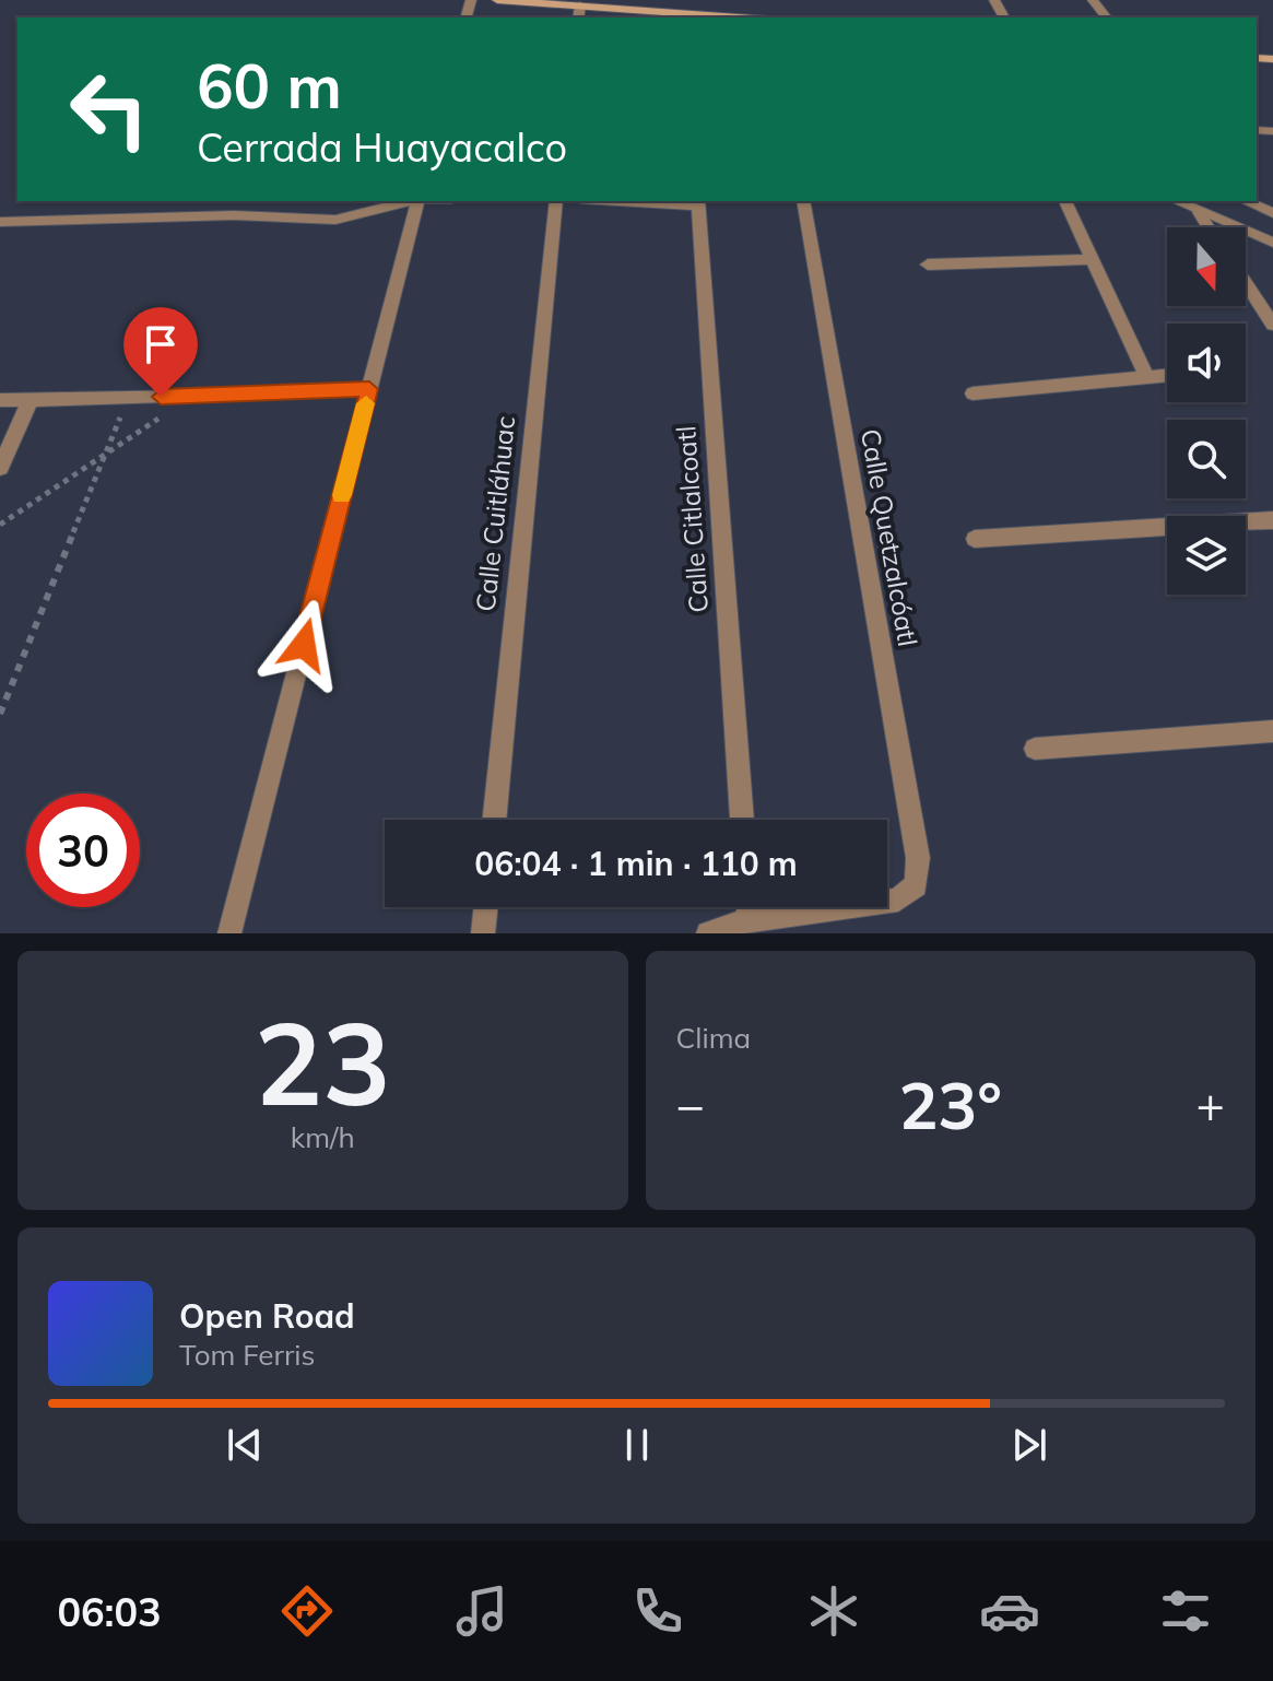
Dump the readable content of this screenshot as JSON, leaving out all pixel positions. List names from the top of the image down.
{
  "streets": {
    "street": ["Calle Cuitláhuac", "Calle Citlalcoatl", "Calle Quetzalcóatl"]
  },
  "north": "bottom",
  "page": {
    "turn": ["60 m", "Cerrada Huayacalco"],
    "limit": "30",
    "trip": "06:04 · 1 min · 110 m",
    "tile": [
      ["23", "km/h"],
      "Clima"
    ],
    "heat": ["−", "23°", "+"],
    "song": ["Open Road", "Tom Ferris"],
    "tabs": "06:03"
  }
}
